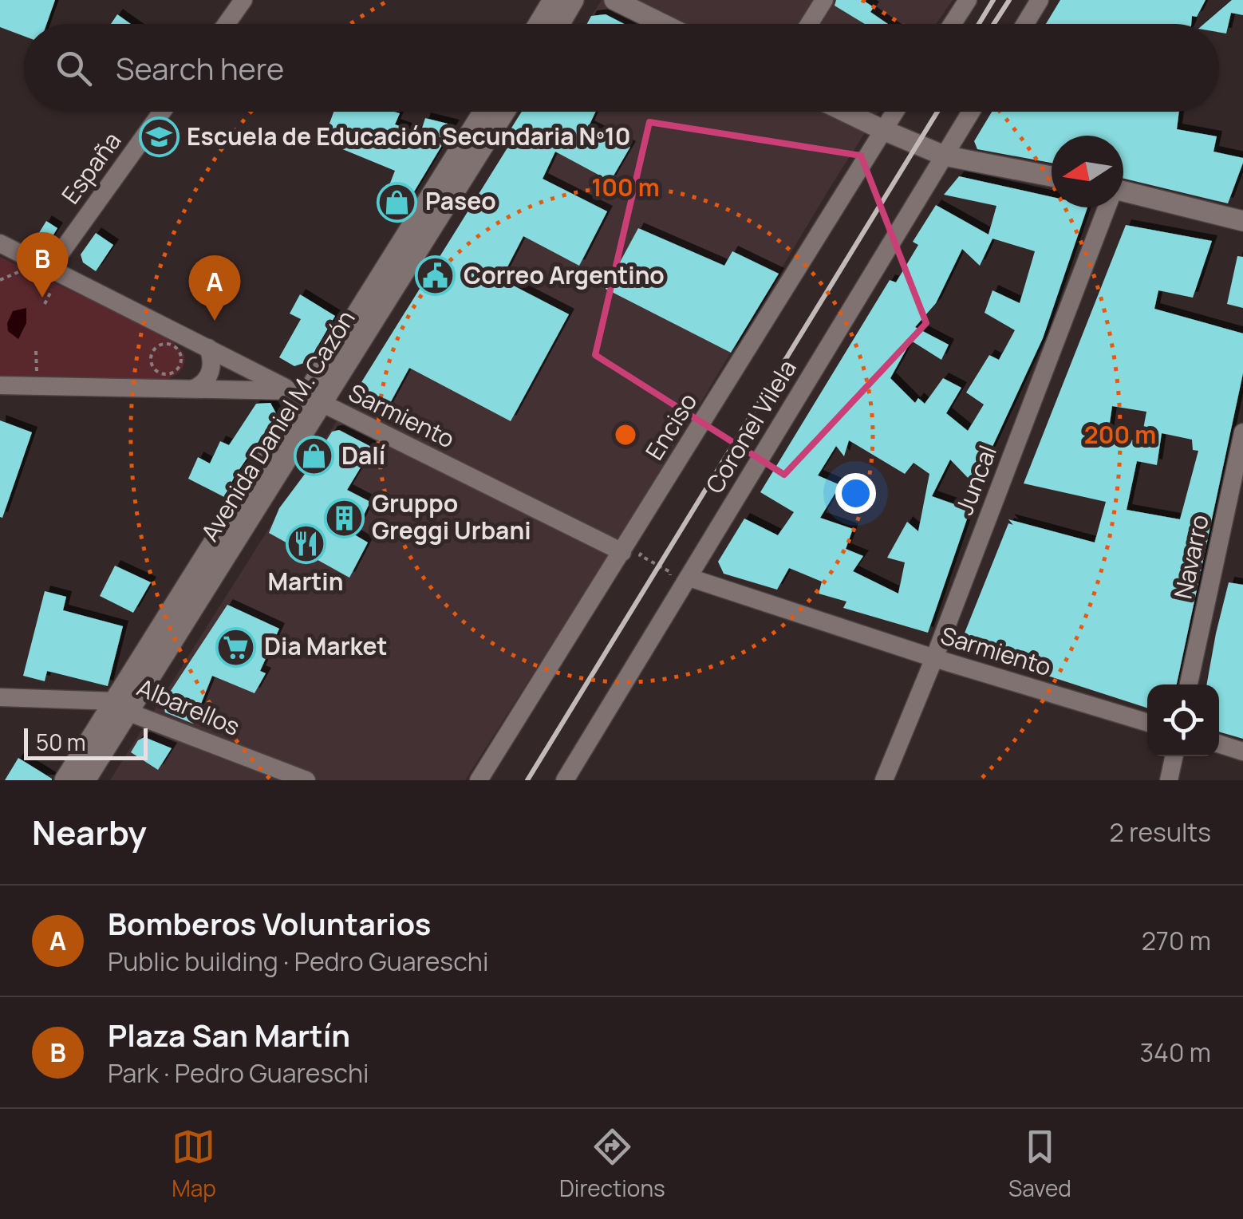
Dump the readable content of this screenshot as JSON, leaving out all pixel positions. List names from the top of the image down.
{
  "streets": {
    "main road": ["Avenida Daniel M. Cazón"],
    "street": [
      "España",
      "Sarmiento",
      "Enciso",
      "Coronel Vilela",
      "Juncal",
      "Navarro",
      "Albarellos"
    ]
  },
  "crossings": [
    ["Sarmiento", "Avenida Daniel M. Cazón"],
    ["Sarmiento", "Enciso"],
    ["Sarmiento", "Coronel Vilela"],
    ["Sarmiento", "Juncal"],
    ["Avenida Daniel M. Cazón", "Albarellos"]
  ],
  "places": {
    "school or university": ["Escuela de Educación Secundaria Nº10"],
    "shop": ["Paseo", "Dalí"],
    "public building": ["Correo Argentino"],
    "building": ["Gruppo Greggi Urbani"],
    "restaurant": ["Martin"],
    "supermarket": ["Dia Market"]
  },
  "scale_bar": "50 m",
  "north": "left",
  "page": {
    "search": "Search here",
    "pins": ["B", "A"],
    "scale": "50 m",
    "heading": ["Nearby", "2 results"],
    "list": [
      {
        "mark": "A",
        "name": "Bomberos Voluntarios",
        "note": "Public building · Pedro Guareschi",
        "value": "270 m"
      },
      {
        "mark": "B",
        "name": "Plaza San Martín",
        "note": "Park · Pedro Guareschi",
        "value": "340 m"
      }
    ],
    "nav": ["Map", "Directions", "Saved"]
  },
  "rings": ["100 m", "200 m"]
}
